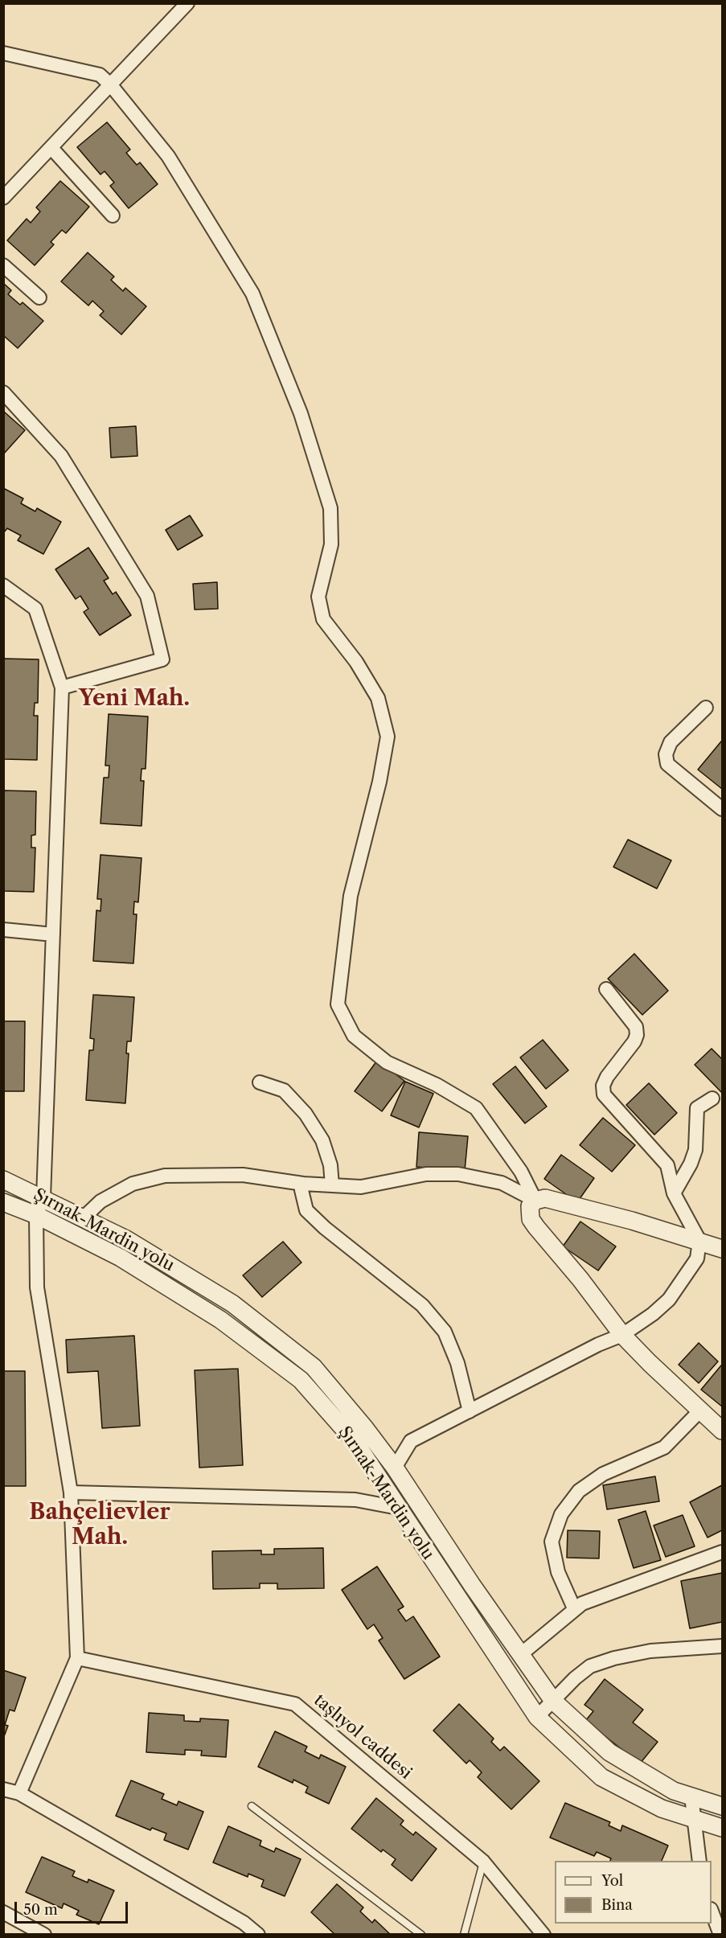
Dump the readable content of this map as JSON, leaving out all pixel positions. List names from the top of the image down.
{
  "streets": {
    "street": ["Şırnak-Mardin yolu", "taşlıyol caddesi"]
  },
  "districts": ["Yeni Mah.", "Bahçelievler Mah."],
  "legend": ["Yol", "Bina"],
  "scale_bar": "50 m"
}
